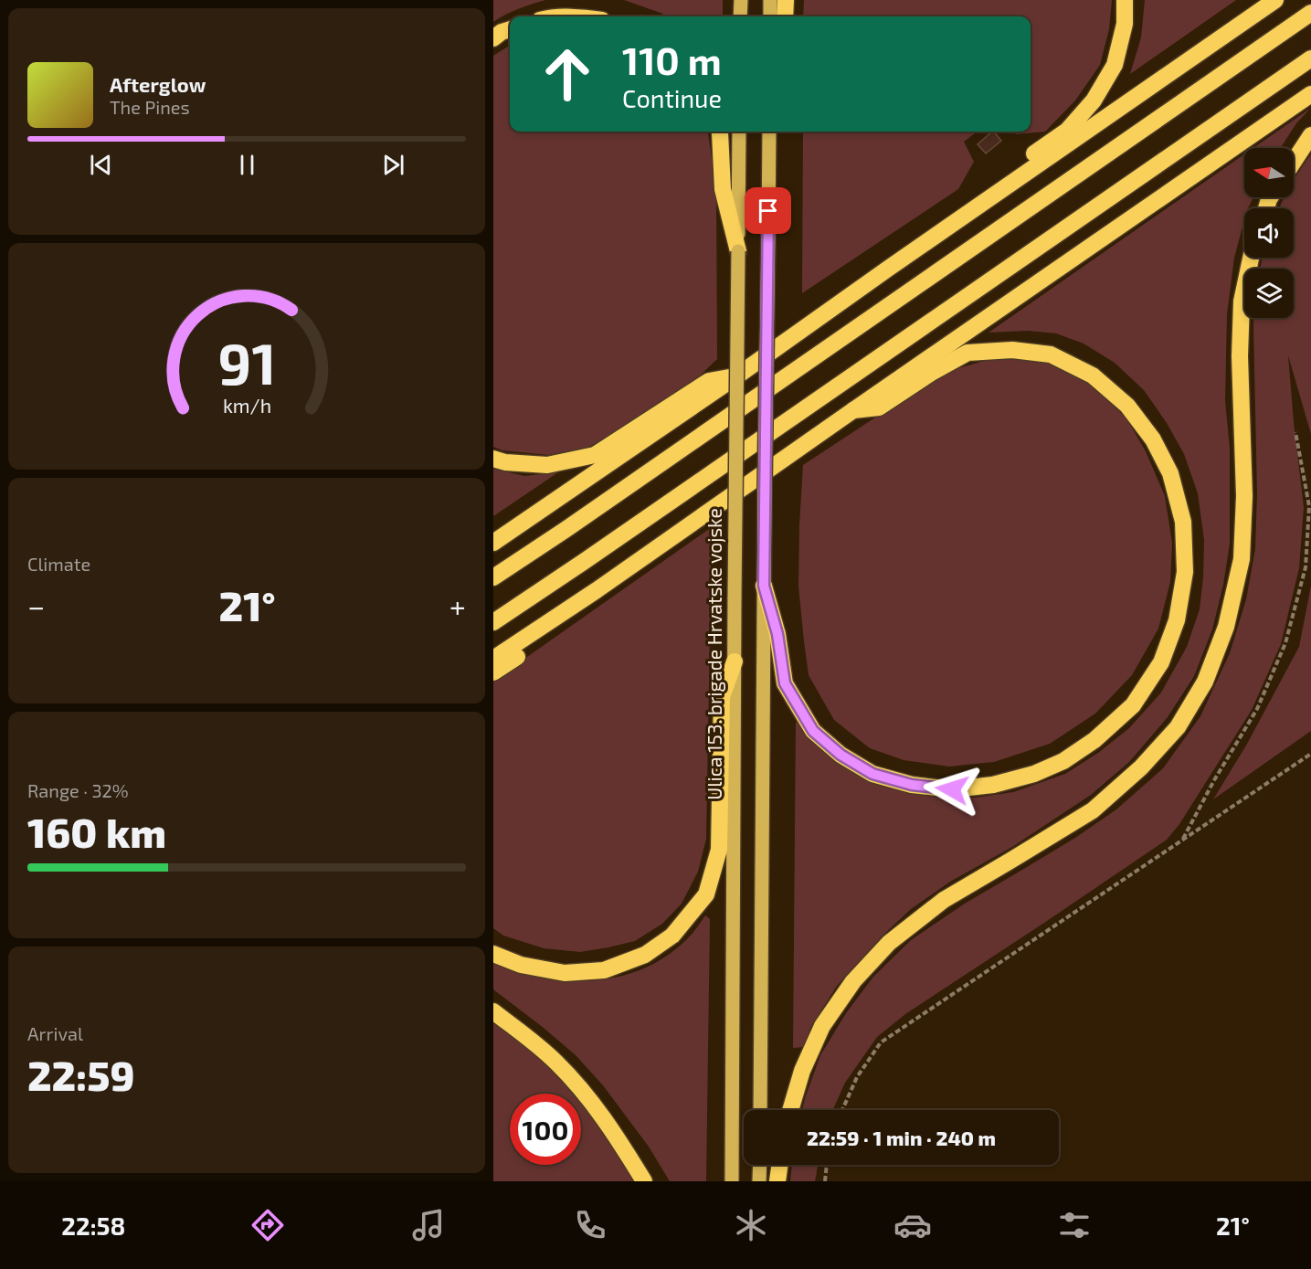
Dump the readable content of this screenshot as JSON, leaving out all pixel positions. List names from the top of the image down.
{
  "streets": {
    "main road": ["Ulica 153. brigade Hrvatske vojske"]
  },
  "north": "left",
  "page": {
    "turn": ["110 m", "Continue"],
    "song": ["Afterglow", "The Pines"],
    "tile": [
      "Climate",
      ["Range · 32%", "160 km"],
      ["Arrival", "22:59"]
    ],
    "heat": ["−", "21°", "+"],
    "limit": "100",
    "trip": "22:59 · 1 min · 240 m",
    "tabs": ["22:58", "21°"],
    "gauge": ["91", "km/h"]
  }
}
